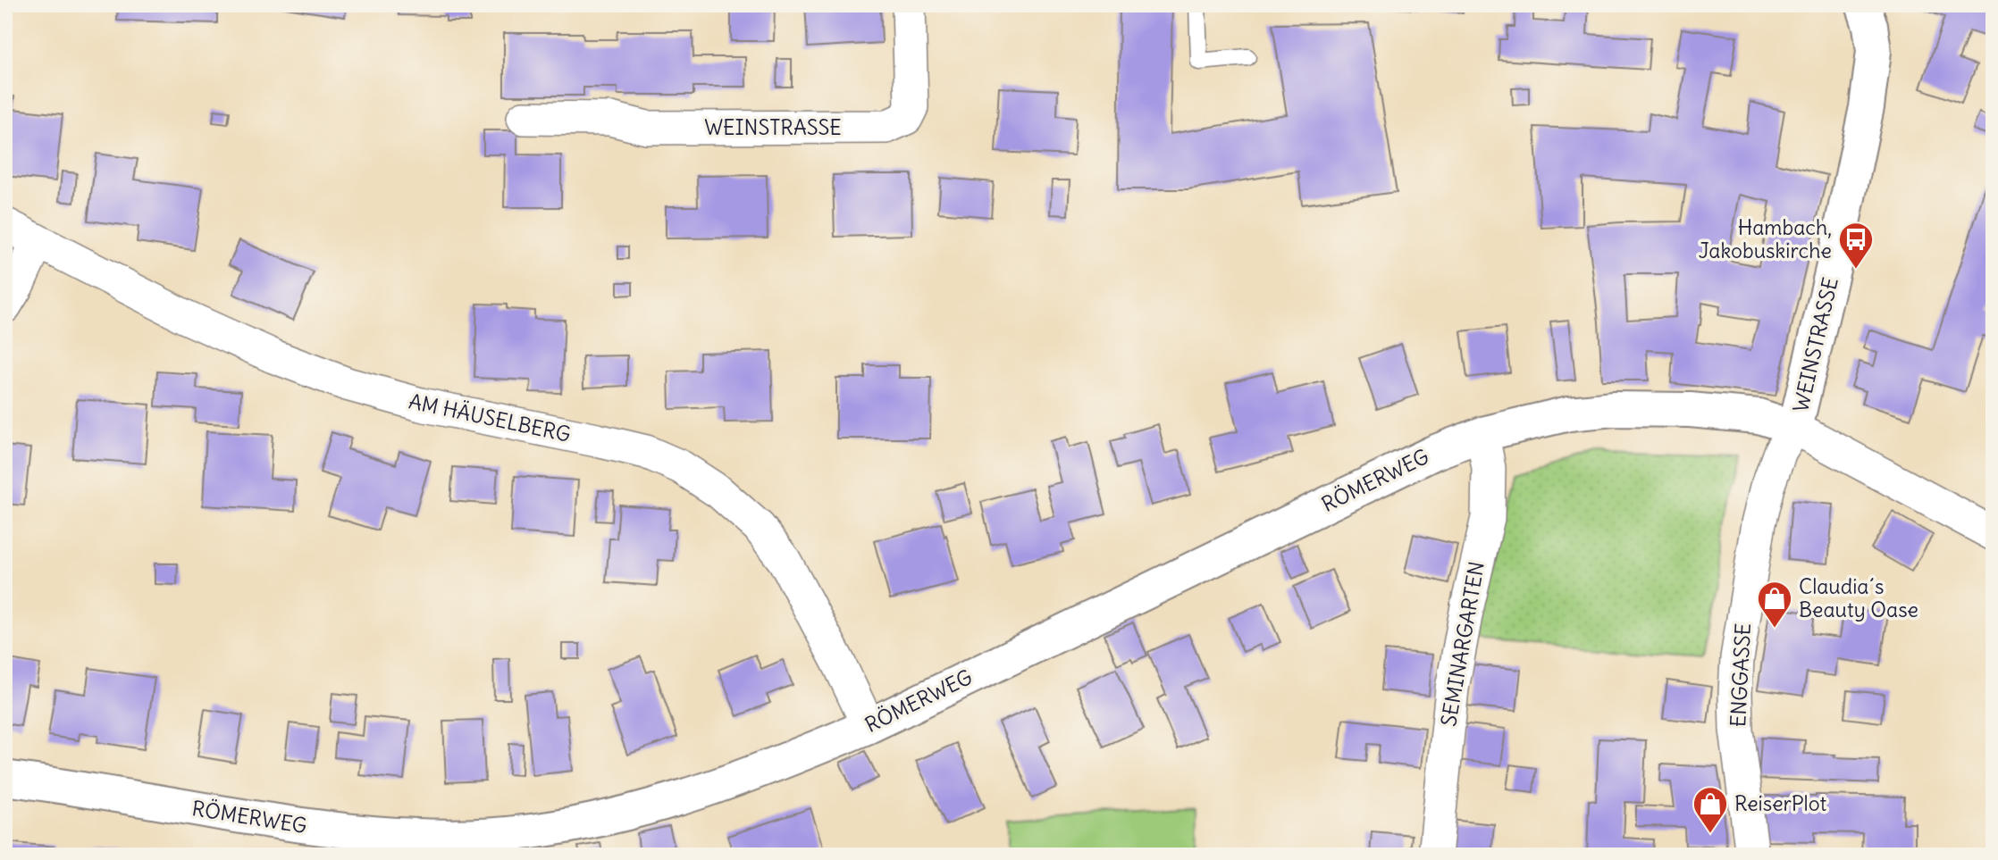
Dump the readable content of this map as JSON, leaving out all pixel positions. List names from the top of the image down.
{
  "streets": {
    "street": [
      "WEINSTRASSE",
      "AM HÄUSELBERG",
      "RÖMERWEG",
      "SEMINARGARTEN",
      "ENGGASSE"
    ]
  },
  "crossings": [
    ["WEINSTRASSE", "RÖMERWEG"],
    ["WEINSTRASSE", "ENGGASSE"],
    ["AM HÄUSELBERG", "RÖMERWEG"],
    ["RÖMERWEG", "SEMINARGARTEN"],
    ["RÖMERWEG", "ENGGASSE"]
  ],
  "places": {
    "bus stop": ["Hambach, Jakobuskirche"],
    "shop": ["Claudia´s Beauty Oase", "ReiserPlot"]
  }
}
